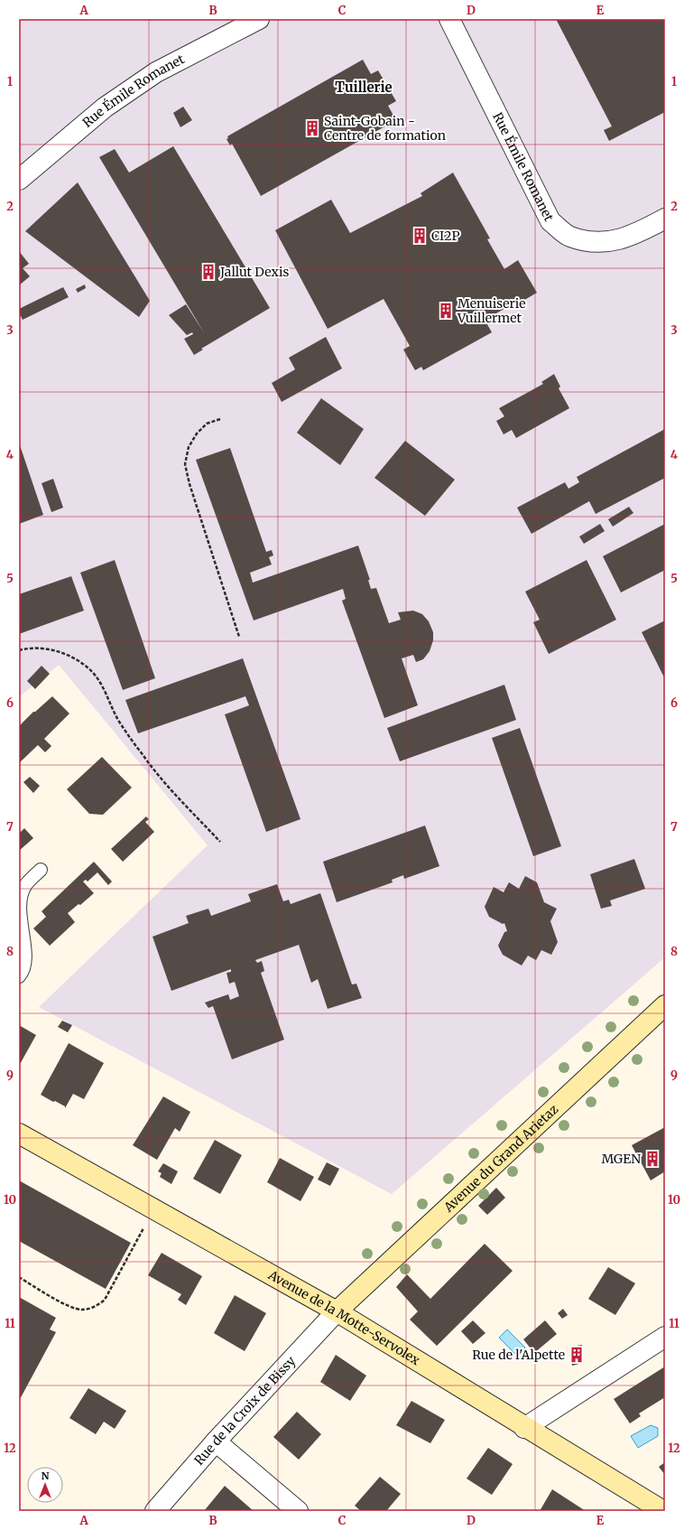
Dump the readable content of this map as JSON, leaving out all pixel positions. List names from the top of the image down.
{
  "streets": {
    "main road": ["Avenue du Grand Arietaz", "Avenue de la Motte-Servolex"],
    "street": ["Rue Émile Romanet", "Rue de la Croix de Bissy"]
  },
  "crossings": [
    ["Avenue du Grand Arietaz", "Avenue de la Motte-Servolex"],
    ["Avenue du Grand Arietaz", "Rue de la Croix de Bissy"],
    ["Avenue de la Motte-Servolex", "Rue de la Croix de Bissy"]
  ],
  "districts": ["Tuillerie"],
  "places": {
    "building": [
      "Saint-Gobain - Centre de formation",
      "CI2P",
      "Jallut Dexis",
      "Menuiserie Vuillermet",
      "MGEN",
      "Rue de l'Alpette"
    ]
  },
  "north": "top",
  "grid": {
    "columns": [
      "A",
      "B",
      "C",
      "D",
      "E"
    ],
    "rows": [
      "1",
      "2",
      "3",
      "4",
      "5",
      "6",
      "7",
      "8",
      "9",
      "10",
      "11",
      "12"
    ]
  }
}
